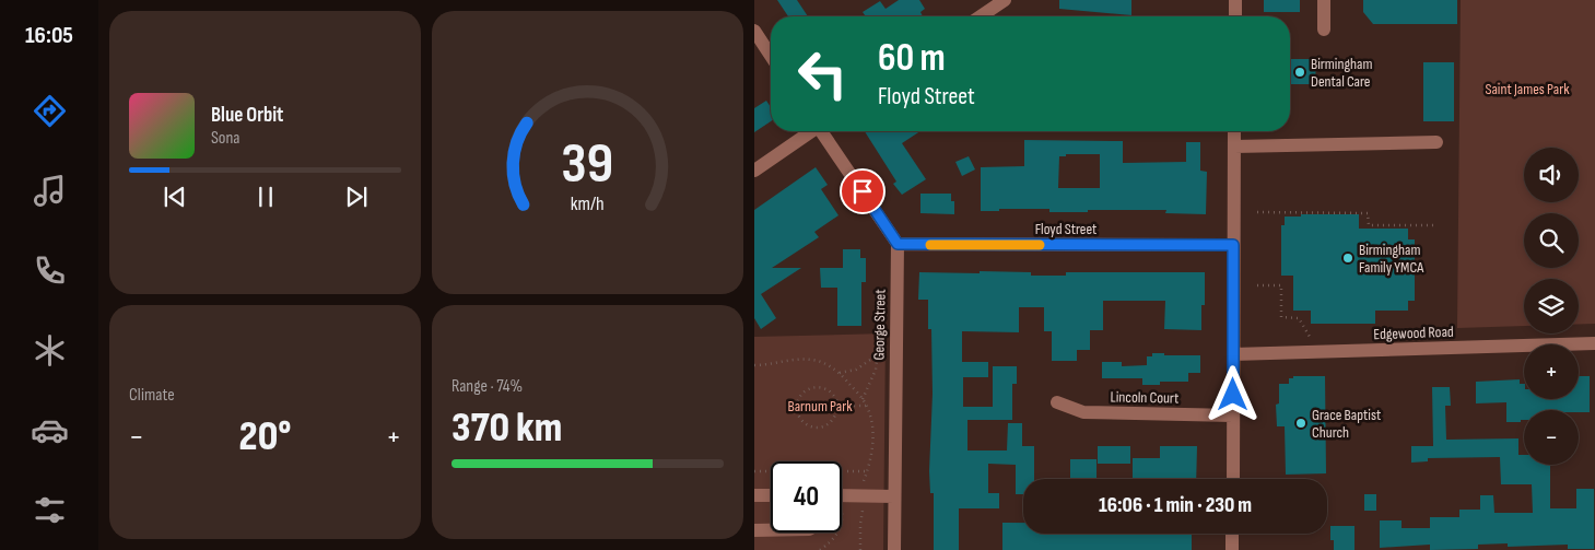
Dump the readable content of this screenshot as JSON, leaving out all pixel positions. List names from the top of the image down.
{
  "streets": {
    "street": [
      "Floyd Street",
      "George Street",
      "Edgewood Road",
      "Lincoln Court"
    ]
  },
  "crossings": [
    ["Floyd Street", "George Street"]
  ],
  "parks": ["Saint James Park", "Barnum Park"],
  "places": ["Birmingham Dental Care", "Birmingham Family YMCA", "Grace Baptist Church"],
  "page": {
    "tabs": "16:05",
    "turn": ["60 m", "Floyd Street"],
    "song": ["Blue Orbit", "Sona"],
    "map_buttons": ["+", "−"],
    "tile": [
      "Climate",
      ["Range · 74%", "370 km"]
    ],
    "heat": ["−", "20°", "+"],
    "limit": "40",
    "trip": "16:06 · 1 min · 230 m",
    "gauge": ["39", "km/h"]
  }
}
